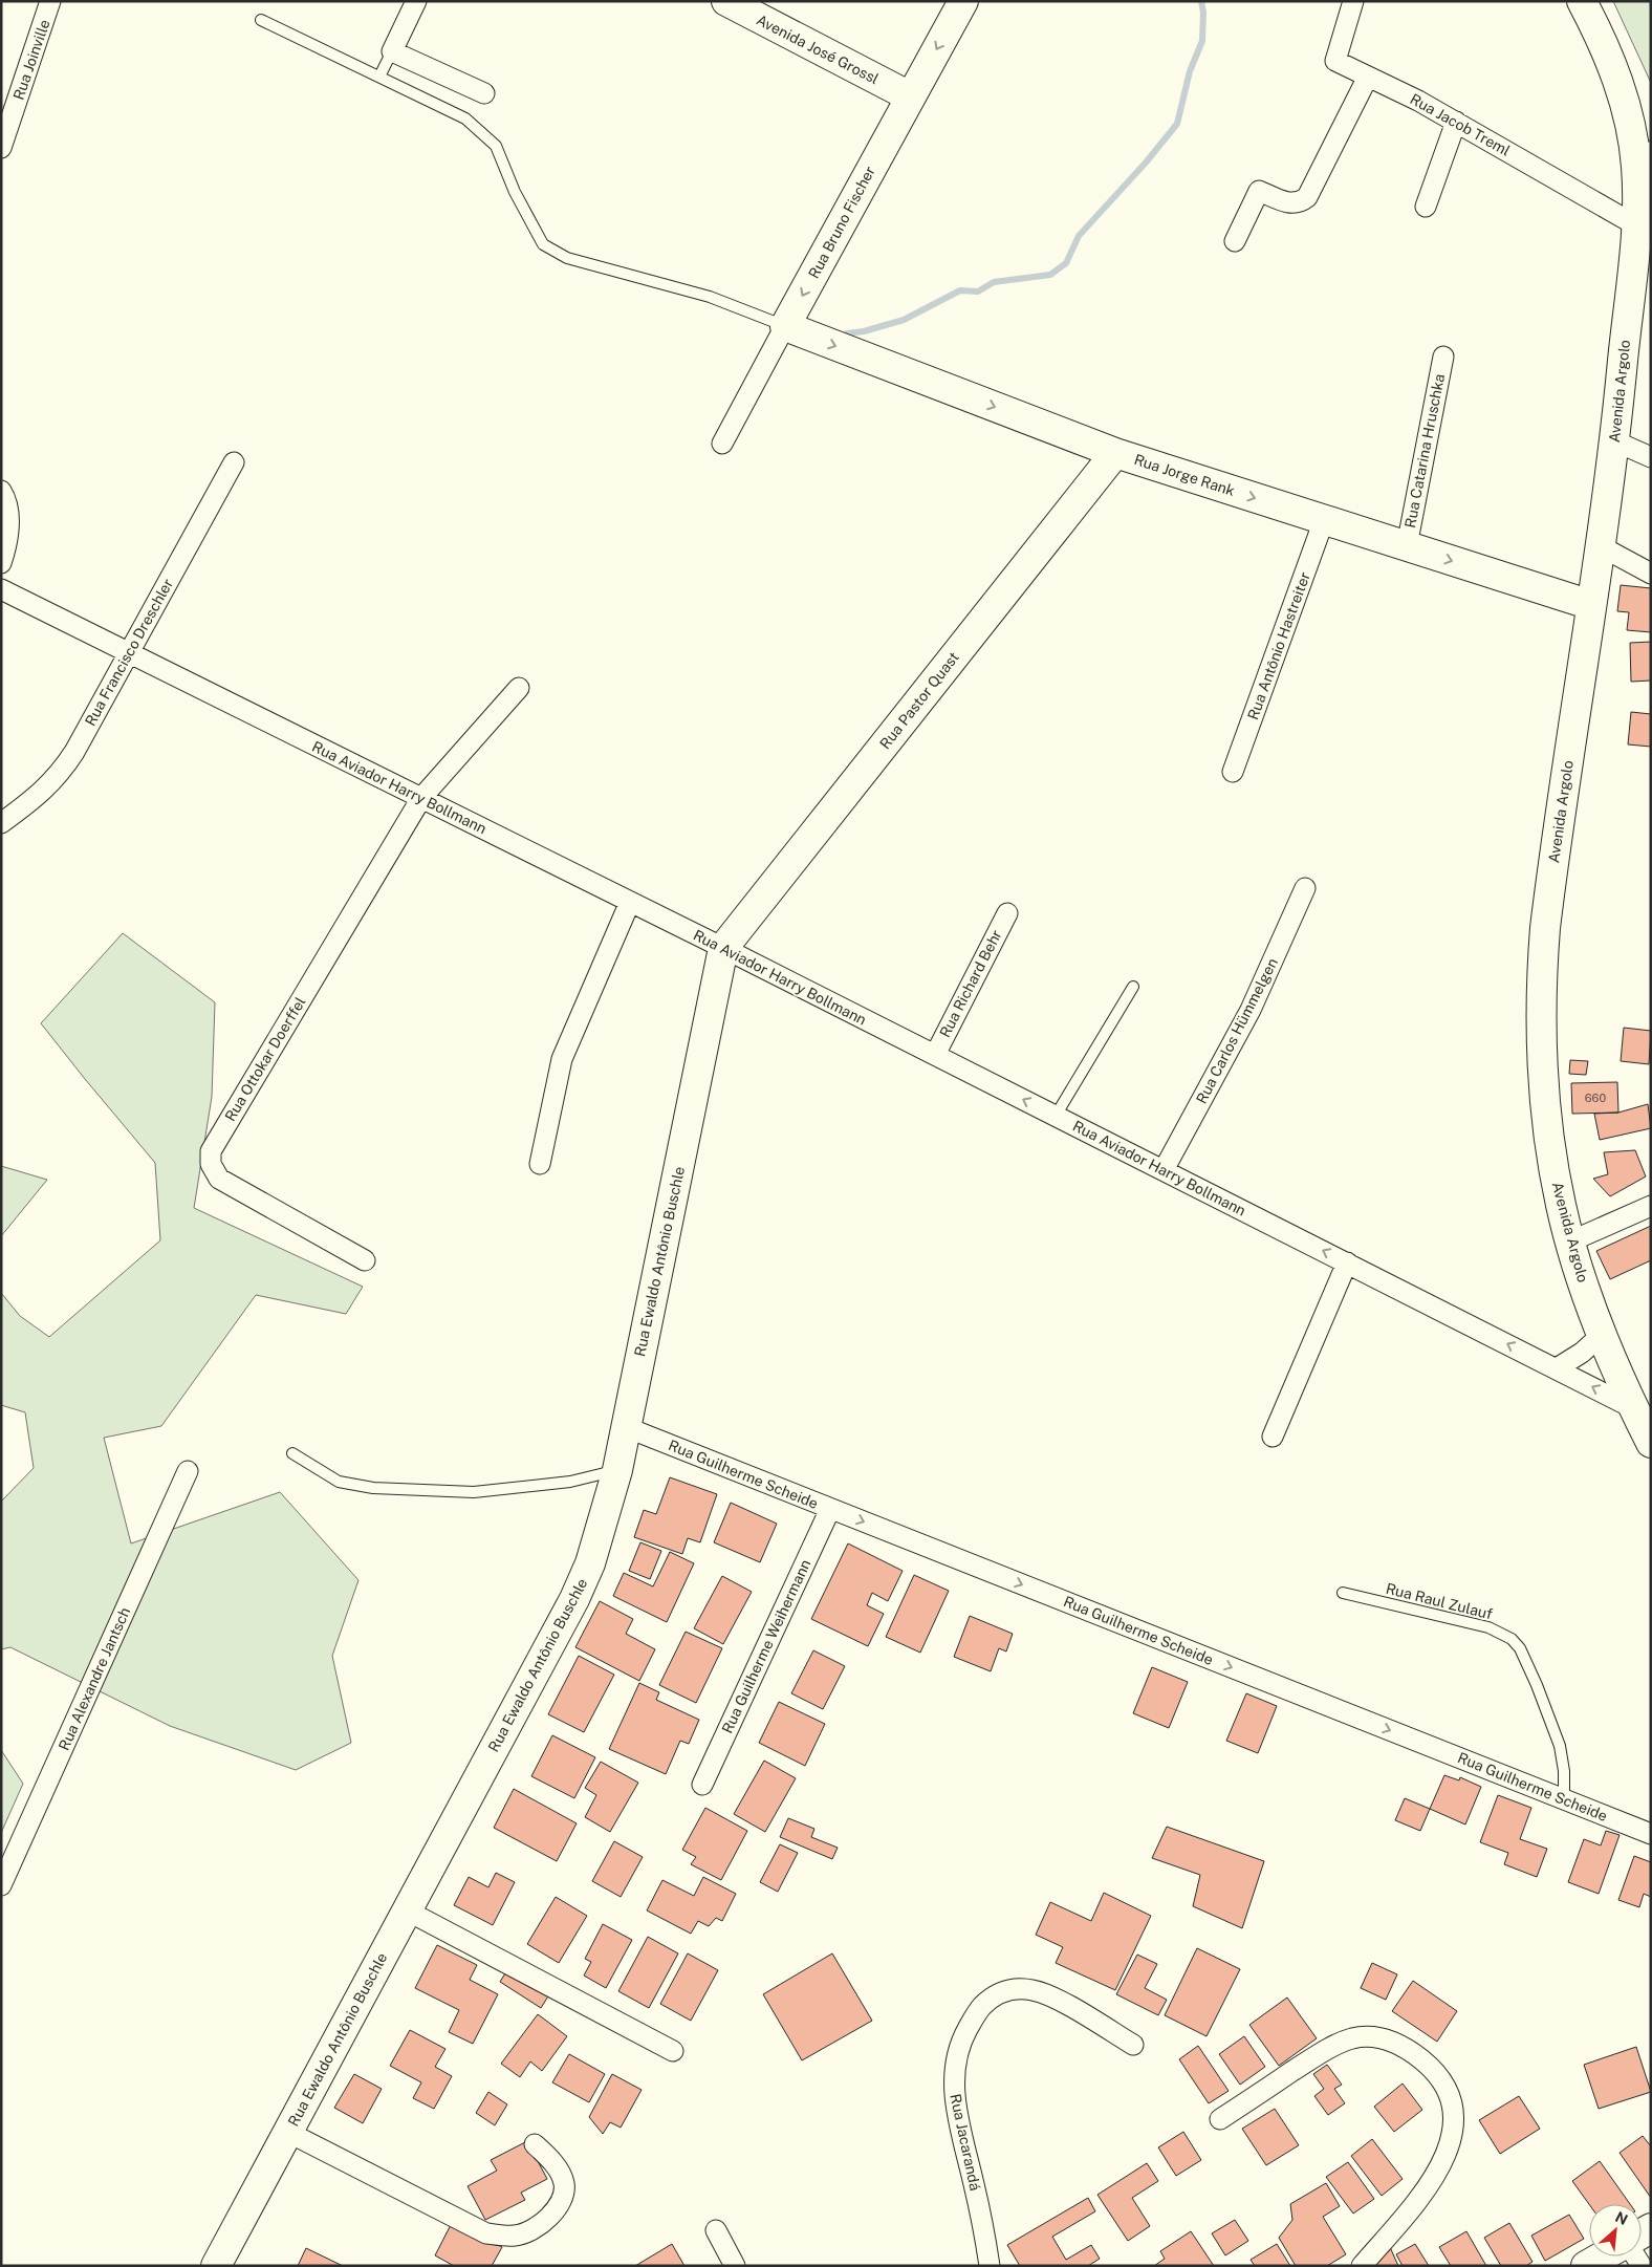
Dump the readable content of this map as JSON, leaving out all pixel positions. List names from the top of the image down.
{
  "streets": {
    "street": [
      "Avenida José Grossl",
      "Rua Joinville",
      "Rua Jacob Treml",
      "Rua Bruno Fischer",
      "Avenida Argolo",
      "Rua Catarina Hruschka",
      "Rua Jorge Rank",
      "Rua Antônio Hastreiter",
      "Rua Francisco Dreschler",
      "Rua Pastor Quast",
      "Rua Aviador Harry Bollmann",
      "Rua Richard Behr",
      "Rua Carlos Hümmelgen",
      "Rua Ottokar Doerffel",
      "Rua Ewaldo Antônio Buschle",
      "Rua Guilherme Scheide",
      "Rua Guilherme Weihermann",
      "Rua Alexandre Jantsch",
      "Rua Jacarandá"
    ],
    "lane": ["Rua Raul Zulauf"]
  },
  "crossings": [
    ["Avenida José Grossl", "Rua Bruno Fischer"],
    ["Rua Jacob Treml", "Avenida Argolo"],
    ["Rua Bruno Fischer", "Rua Jorge Rank"],
    ["Avenida Argolo", "Rua Jorge Rank"],
    ["Avenida Argolo", "Rua Aviador Harry Bollmann"],
    ["Rua Catarina Hruschka", "Rua Jorge Rank"],
    ["Rua Jorge Rank", "Rua Antônio Hastreiter"],
    ["Rua Jorge Rank", "Rua Pastor Quast"],
    ["Rua Francisco Dreschler", "Rua Aviador Harry Bollmann"],
    ["Rua Pastor Quast", "Rua Aviador Harry Bollmann"],
    ["Rua Pastor Quast", "Rua Ewaldo Antônio Buschle"],
    ["Rua Aviador Harry Bollmann", "Rua Richard Behr"],
    ["Rua Aviador Harry Bollmann", "Rua Carlos Hümmelgen"],
    ["Rua Aviador Harry Bollmann", "Rua Ottokar Doerffel"],
    ["Rua Aviador Harry Bollmann", "Rua Ewaldo Antônio Buschle"],
    ["Rua Ewaldo Antônio Buschle", "Rua Guilherme Scheide"],
    ["Rua Guilherme Scheide", "Rua Raul Zulauf"],
    ["Rua Guilherme Scheide", "Rua Guilherme Weihermann"]
  ],
  "one_way": [
    "Rua Bruno Fischer",
    "Rua Jorge Rank",
    "Rua Aviador Harry Bollmann",
    "Rua Guilherme Scheide"
  ],
  "house_numbers": ["660"],
  "north": "top right"
}
